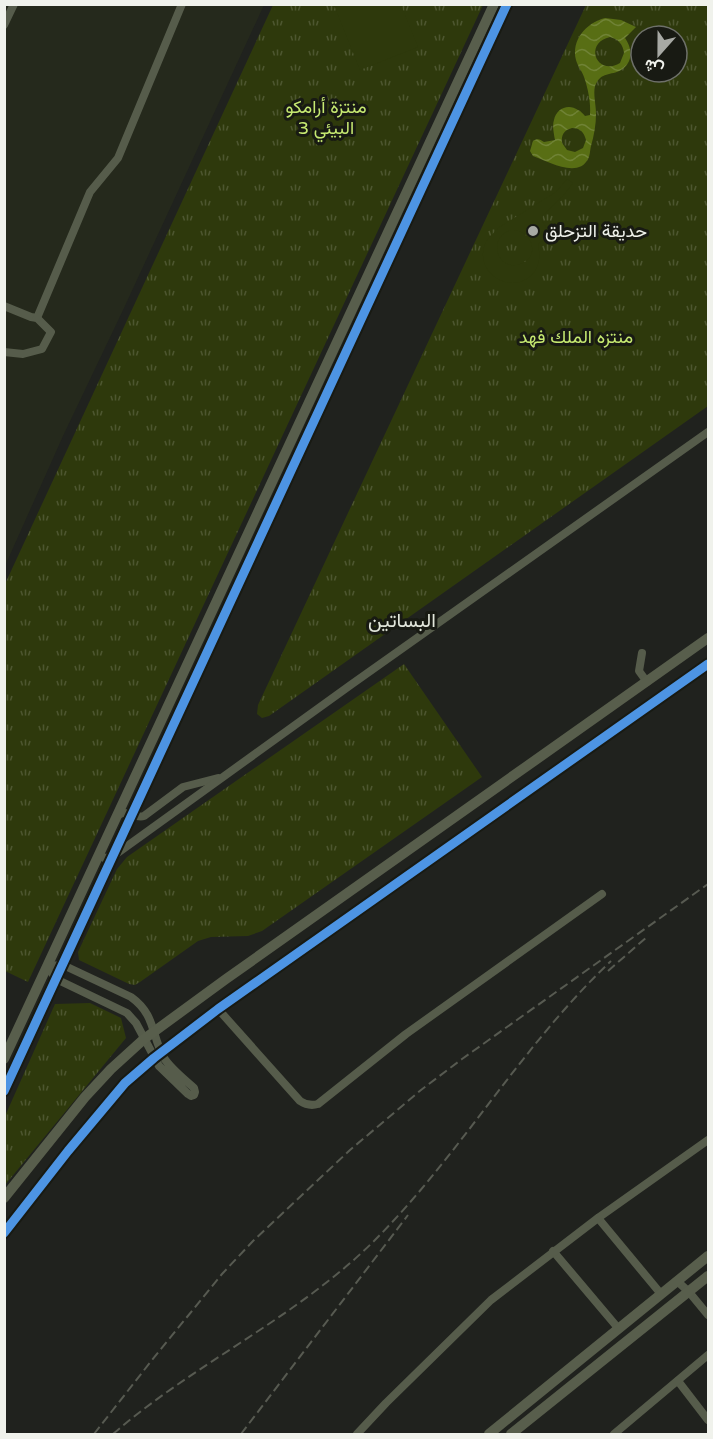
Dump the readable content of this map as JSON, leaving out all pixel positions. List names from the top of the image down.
{
  "districts": ["البساتين"],
  "parks": ["منتزة أرامكو البيئي 3", "منتزه الملك فهد"],
  "places": ["حديقة التزحلق"],
  "north": "bottom"
}
